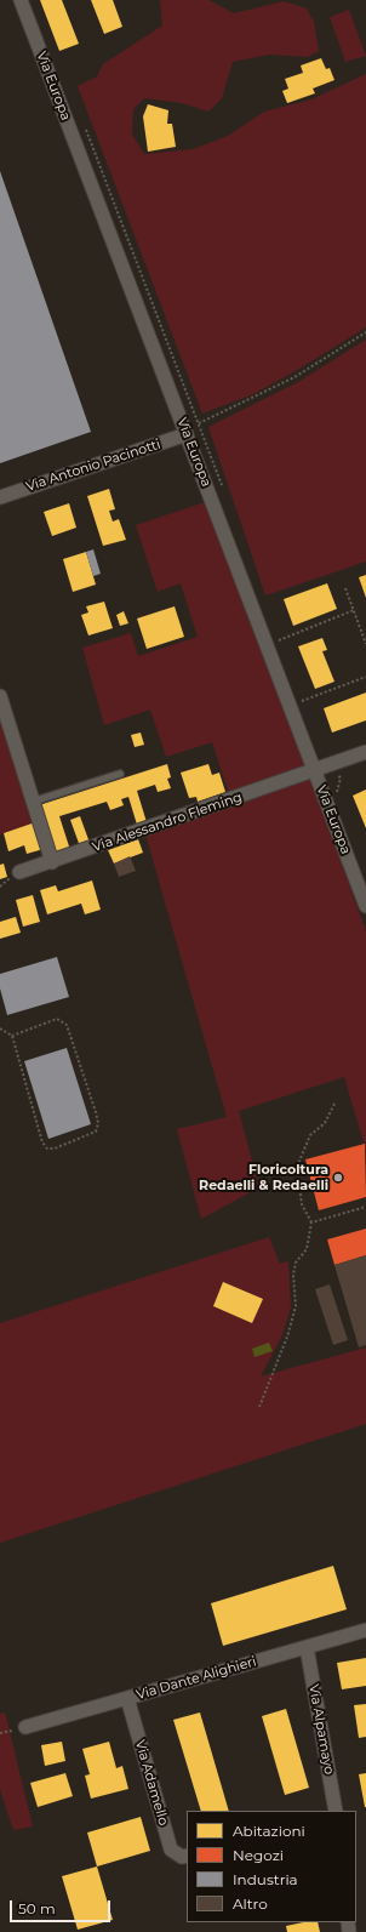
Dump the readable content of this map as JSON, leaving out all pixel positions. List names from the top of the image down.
{
  "streets": {
    "street": [
      "Via Europa",
      "Via Antonio Pacinotti",
      "Via Alessandro Fleming",
      "Via Dante Alighieri",
      "Via Alpamayo",
      "Via Adamello"
    ]
  },
  "crossings": [
    ["Via Europa", "Via Antonio Pacinotti"],
    ["Via Europa", "Via Alessandro Fleming"],
    ["Via Dante Alighieri", "Via Alpamayo"],
    ["Via Dante Alighieri", "Via Adamello"]
  ],
  "places": ["Floricoltura Redaelli & Redaelli"],
  "legend": [
    "Abitazioni",
    "Negozi",
    "Industria",
    "Altro"
  ],
  "scale_bar": "50 m"
}
